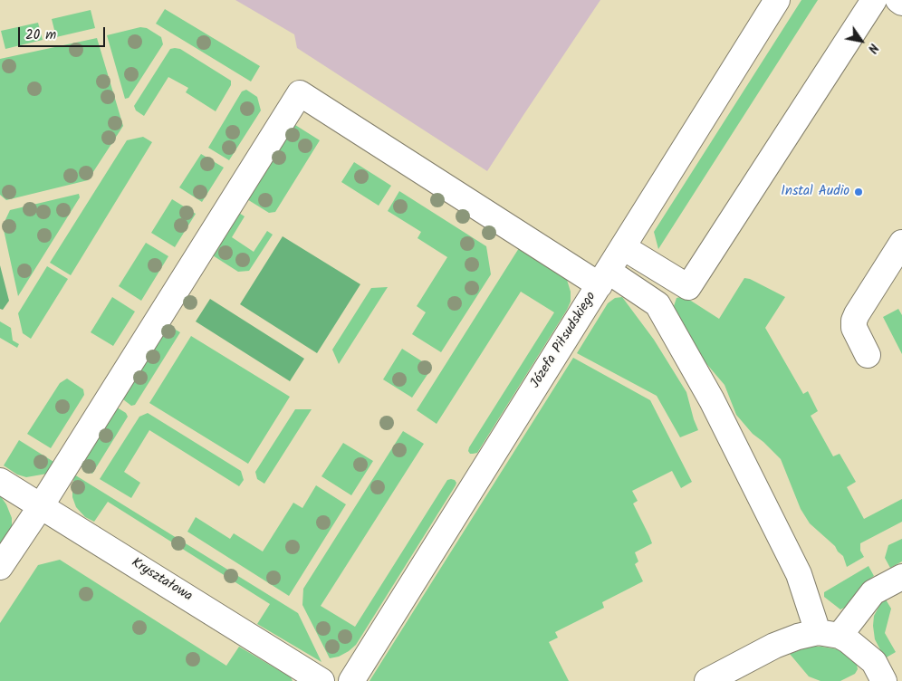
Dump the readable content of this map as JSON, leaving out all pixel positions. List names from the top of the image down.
{
  "streets": {
    "street": ["Józefa Piłsudskiego", "Kryształowa"]
  },
  "places": ["Instal Audio"],
  "scale_bar": "20 m",
  "north": "bottom right"
}
